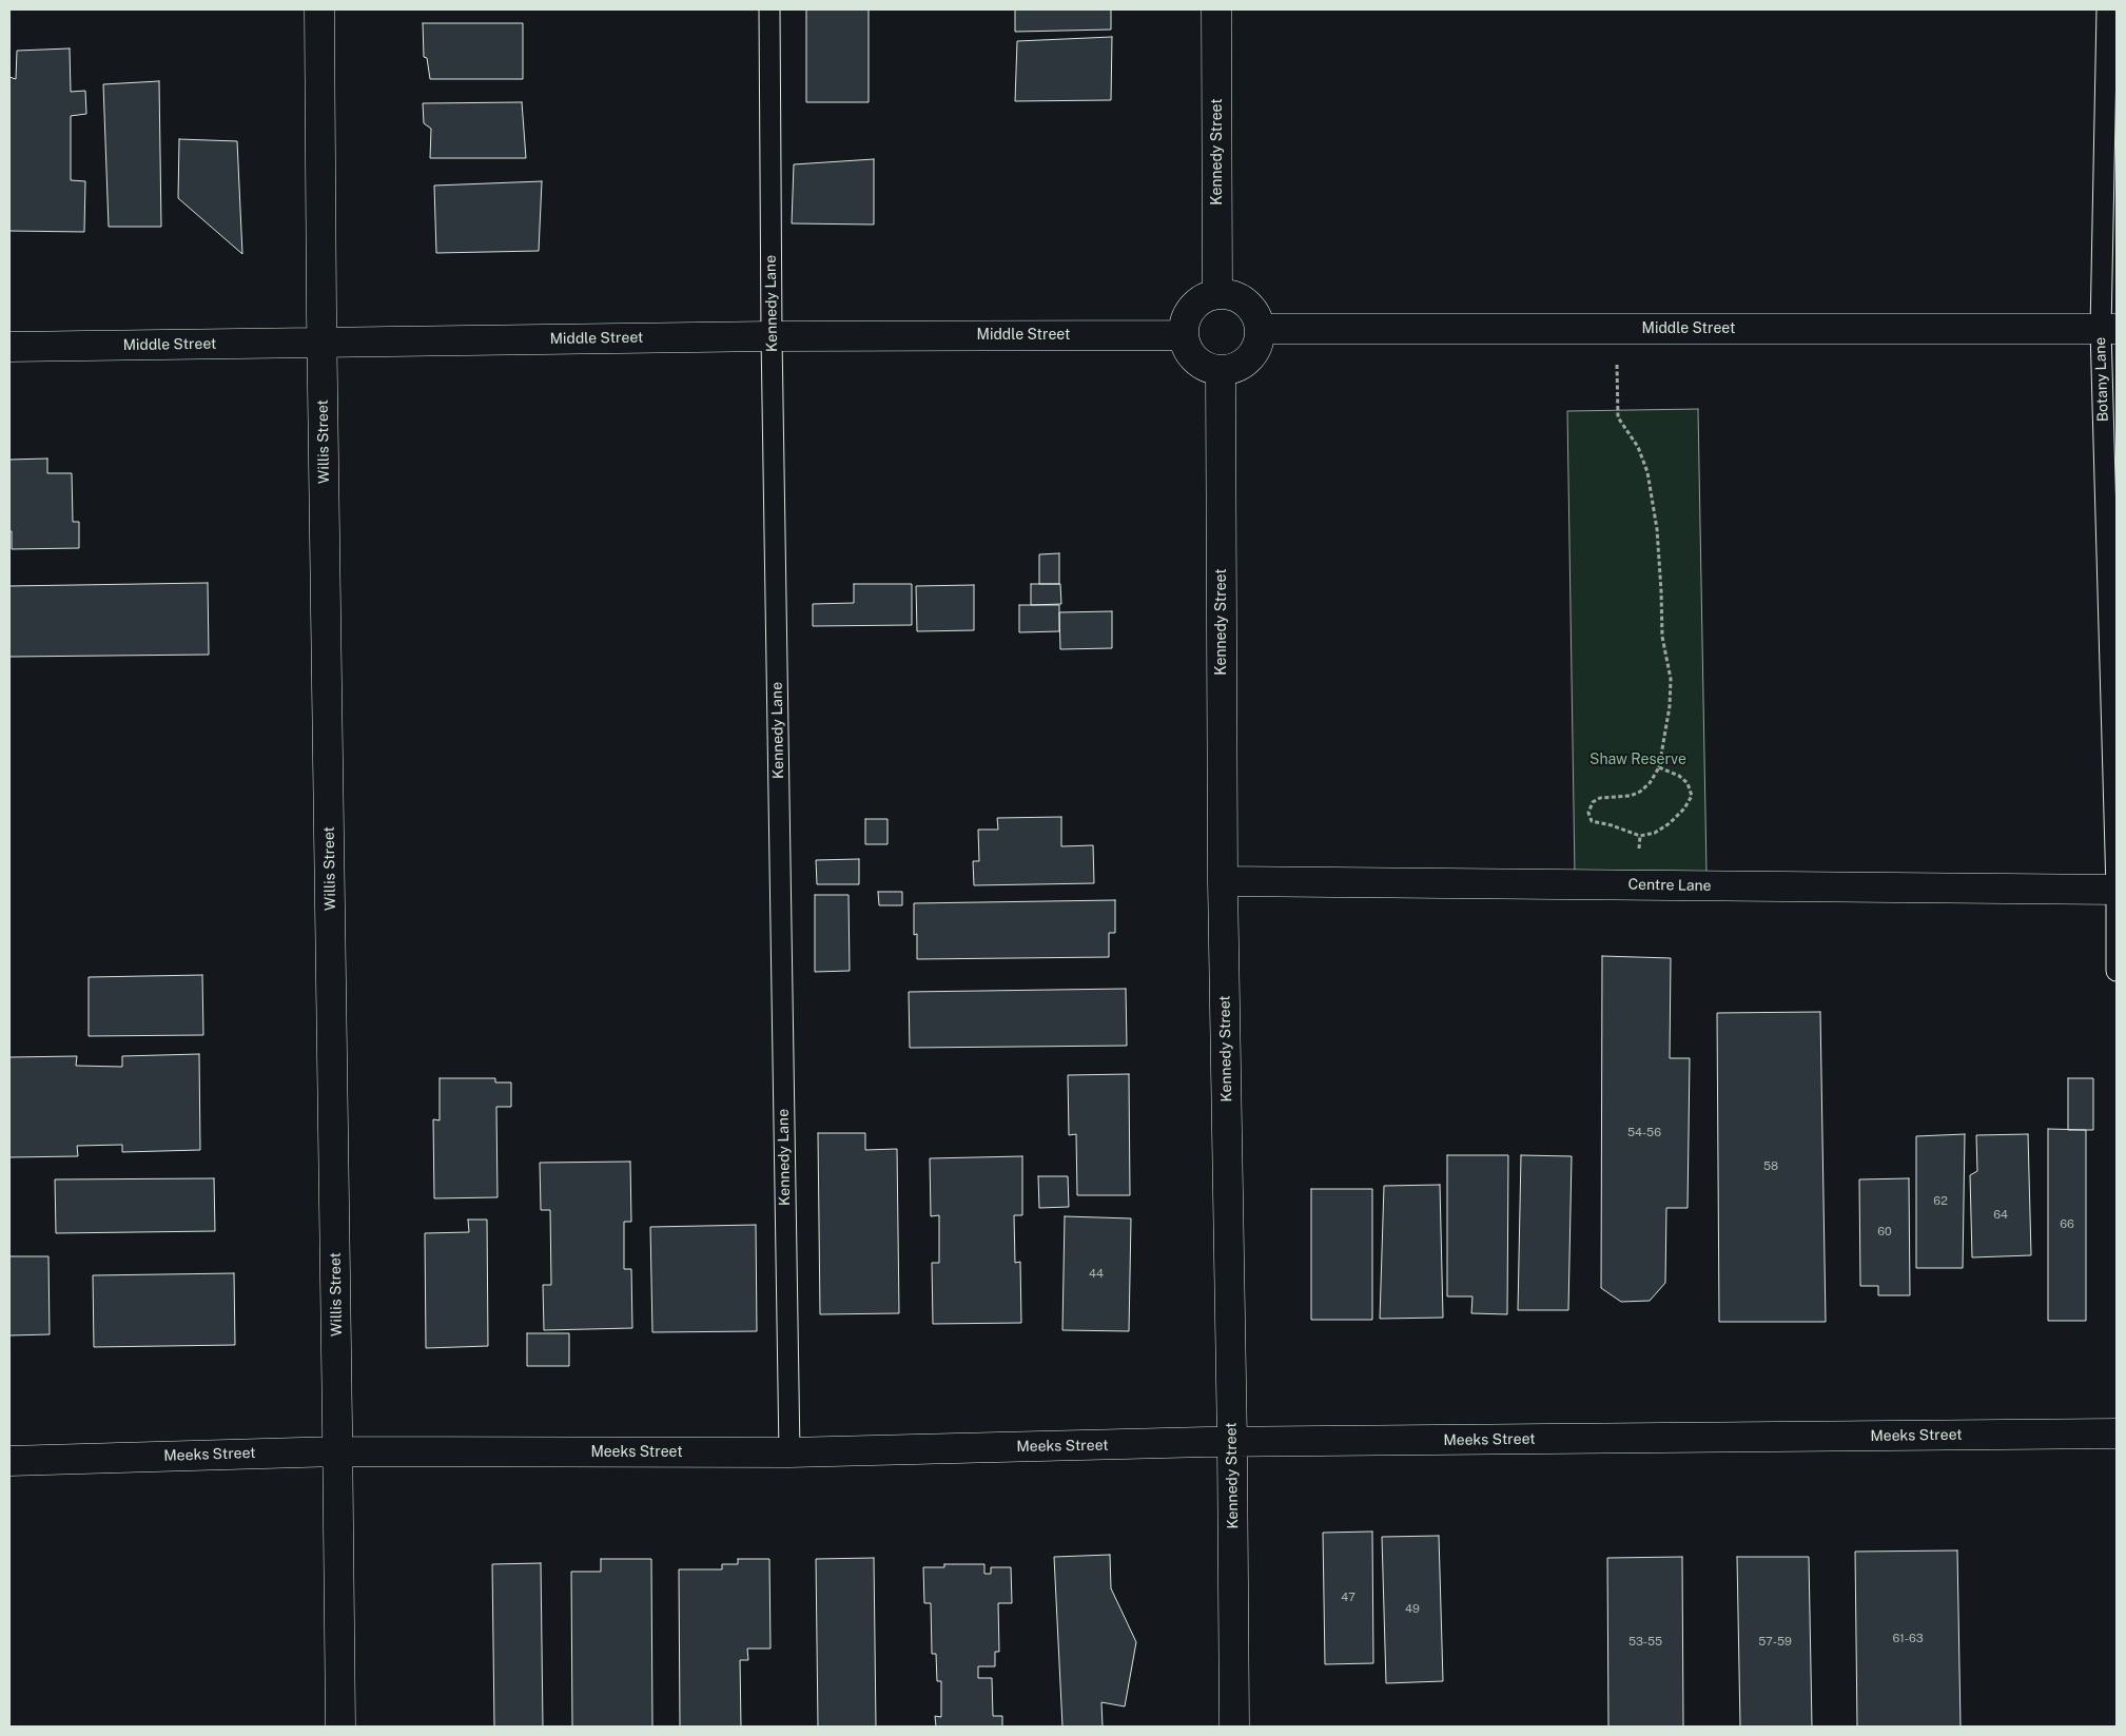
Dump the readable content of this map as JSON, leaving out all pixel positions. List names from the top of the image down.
{
  "streets": {
    "street": [
      "Kennedy Street",
      "Middle Street",
      "Willis Street",
      "Centre Lane",
      "Meeks Street"
    ],
    "lane": ["Kennedy Lane", "Botany Lane"]
  },
  "crossings": [
    ["Kennedy Street", "Middle Street"],
    ["Kennedy Street", "Centre Lane"],
    ["Kennedy Street", "Meeks Street"],
    ["Kennedy Lane", "Middle Street"],
    ["Kennedy Lane", "Meeks Street"],
    ["Middle Street", "Botany Lane"],
    ["Middle Street", "Willis Street"],
    ["Botany Lane", "Centre Lane"],
    ["Willis Street", "Meeks Street"]
  ],
  "parks": ["Shaw Reserve"],
  "house_numbers": [
    "54-56",
    "58",
    "62",
    "64",
    "66",
    "60",
    "44",
    "47",
    "49",
    "61-63",
    "53-55",
    "57-59"
  ]
}
